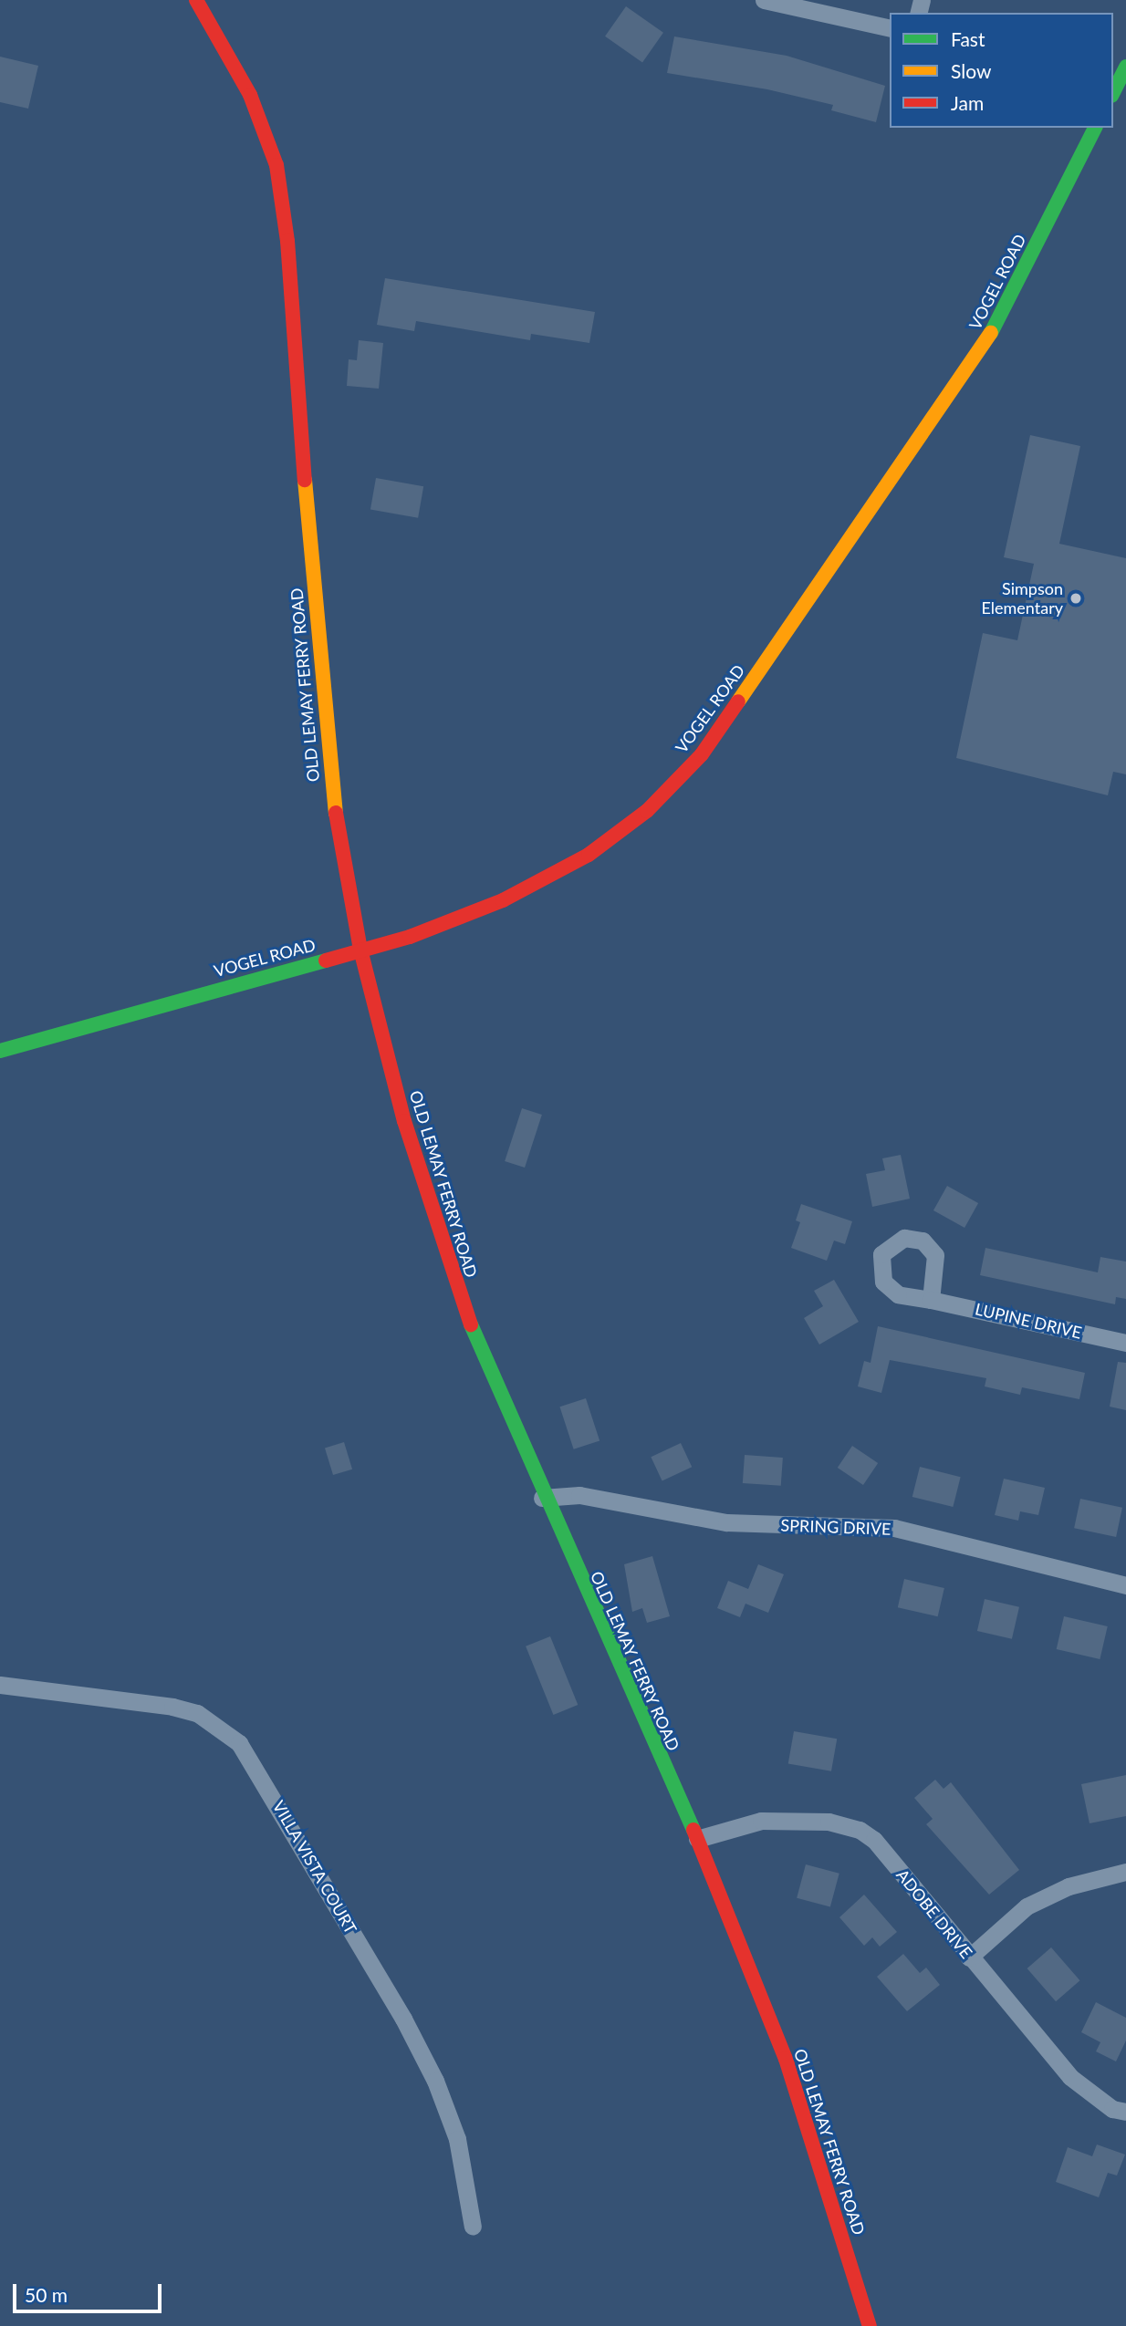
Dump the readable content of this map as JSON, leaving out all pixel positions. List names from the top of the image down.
{
  "streets": {
    "main road": ["VOGEL ROAD", "OLD LEMAY FERRY ROAD"],
    "street": [
      "LUPINE DRIVE",
      "SPRING DRIVE",
      "VILLA VISTA COURT",
      "ADOBE DRIVE"
    ]
  },
  "crossings": [
    ["VOGEL ROAD", "OLD LEMAY FERRY ROAD"],
    ["OLD LEMAY FERRY ROAD", "SPRING DRIVE"],
    ["OLD LEMAY FERRY ROAD", "ADOBE DRIVE"]
  ],
  "places": ["Simpson Elementary"],
  "legend": ["Fast", "Slow", "Jam"],
  "scale_bar": "50 m"
}
